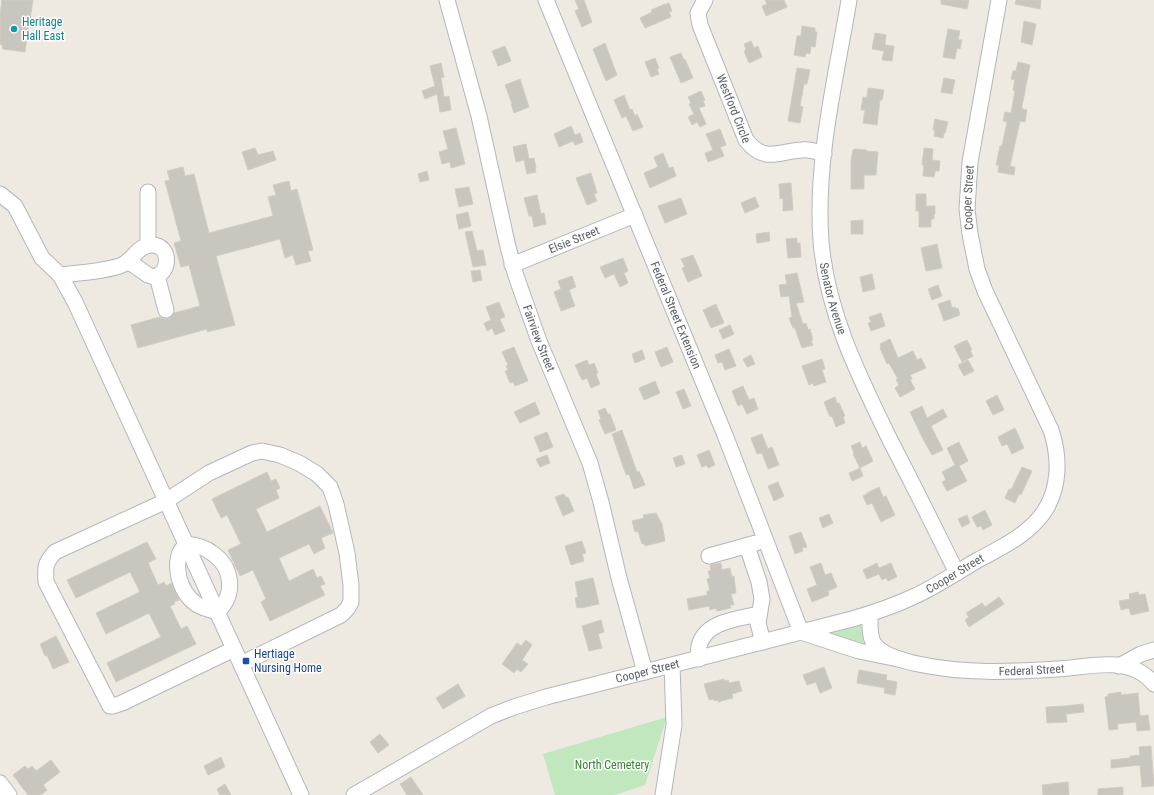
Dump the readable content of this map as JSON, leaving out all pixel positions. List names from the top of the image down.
{
  "streets": {
    "street": [
      "Westford Circle",
      "Cooper Street",
      "Elsie Street",
      "Senator Avenue",
      "Federal Street Extension",
      "Fairview Street",
      "Federal Street"
    ]
  },
  "crossings": [
    ["Westford Circle", "Senator Avenue"],
    ["Cooper Street", "Senator Avenue"],
    ["Cooper Street", "Federal Street Extension"],
    ["Cooper Street", "Fairview Street"],
    ["Cooper Street", "Federal Street"],
    ["Elsie Street", "Federal Street Extension"],
    ["Elsie Street", "Fairview Street"],
    ["Federal Street Extension", "Federal Street"]
  ],
  "parks": ["North Cemetery"],
  "places": {
    "other": ["Heritage Hall East"],
    "transit": ["Hertiage Nursing Home"]
  }
}
